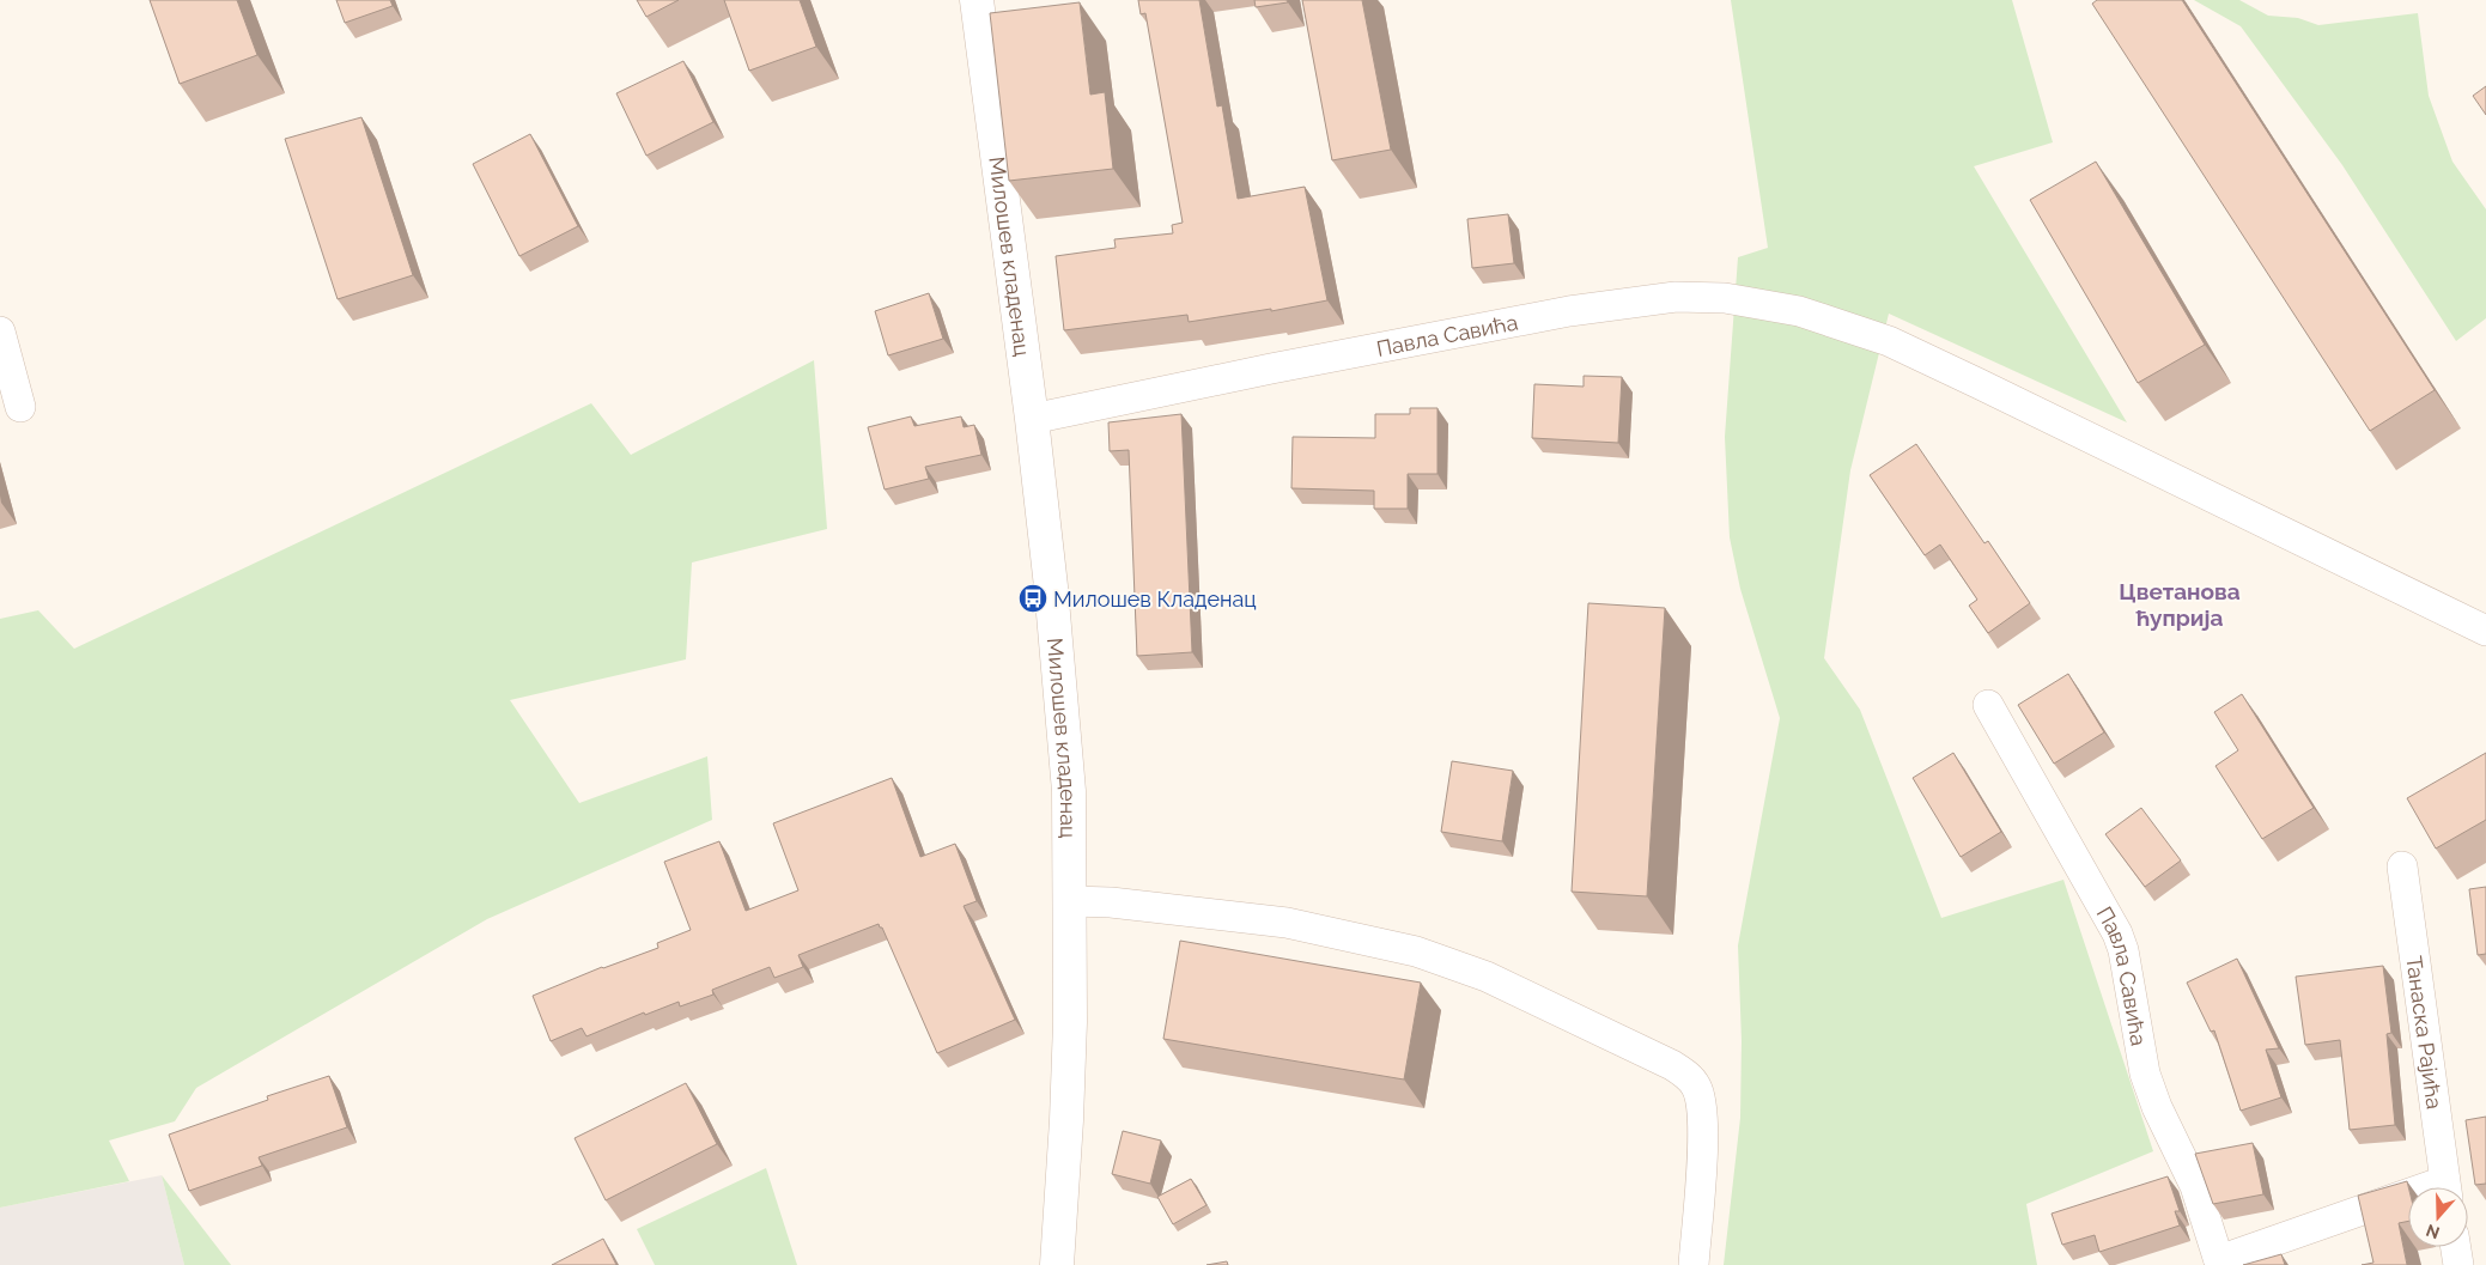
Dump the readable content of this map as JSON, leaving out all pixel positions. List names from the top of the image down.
{
  "streets": {
    "street": ["Милошев кладенац", "Павла Савића", "Танаска Рајића"]
  },
  "crossings": [
    ["Милошев кладенац", "Павла Савића"]
  ],
  "districts": ["Цветанова ћуприја"],
  "places": {
    "bus stop": ["Милошев Кладенац"]
  },
  "north": "bottom"
}
